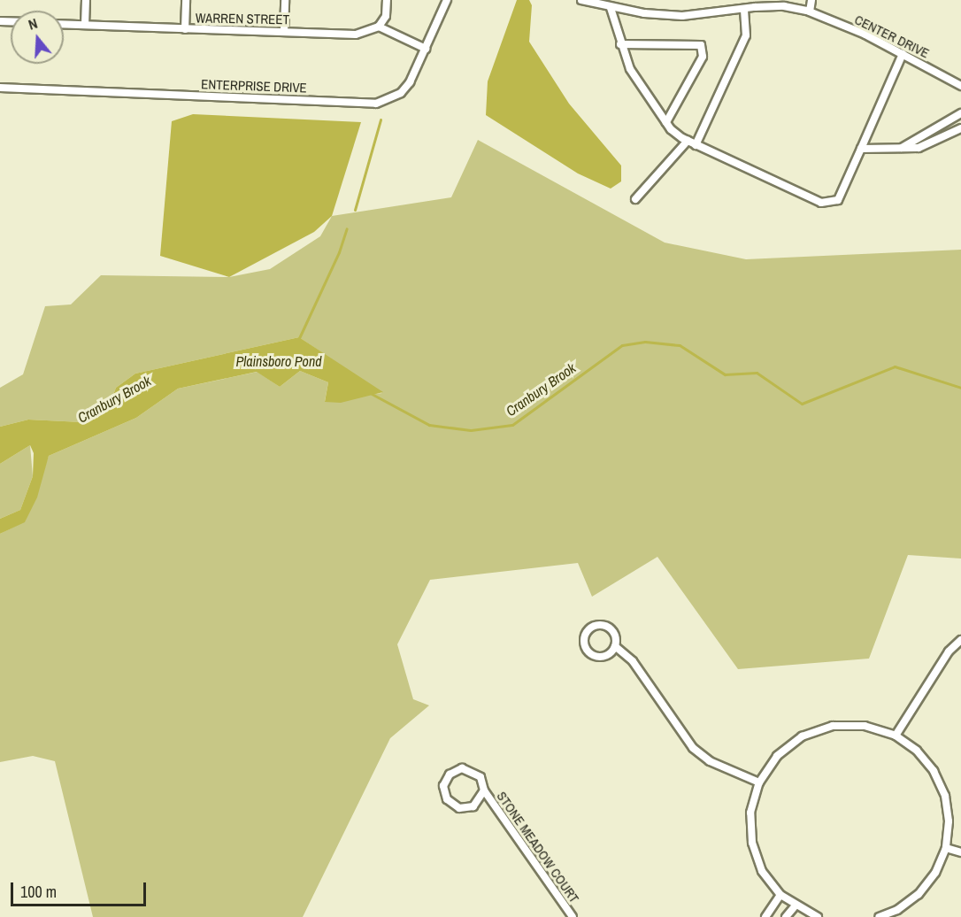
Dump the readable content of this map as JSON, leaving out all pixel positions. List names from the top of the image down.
{
  "streets": {
    "street": [
      "WARREN STREET",
      "CENTER DRIVE",
      "ENTERPRISE DRIVE",
      "STONE MEADOW COURT"
    ]
  },
  "water": ["Plainsboro Pond", "Cranbury Brook"],
  "scale_bar": "100 m",
  "north": "top"
}
